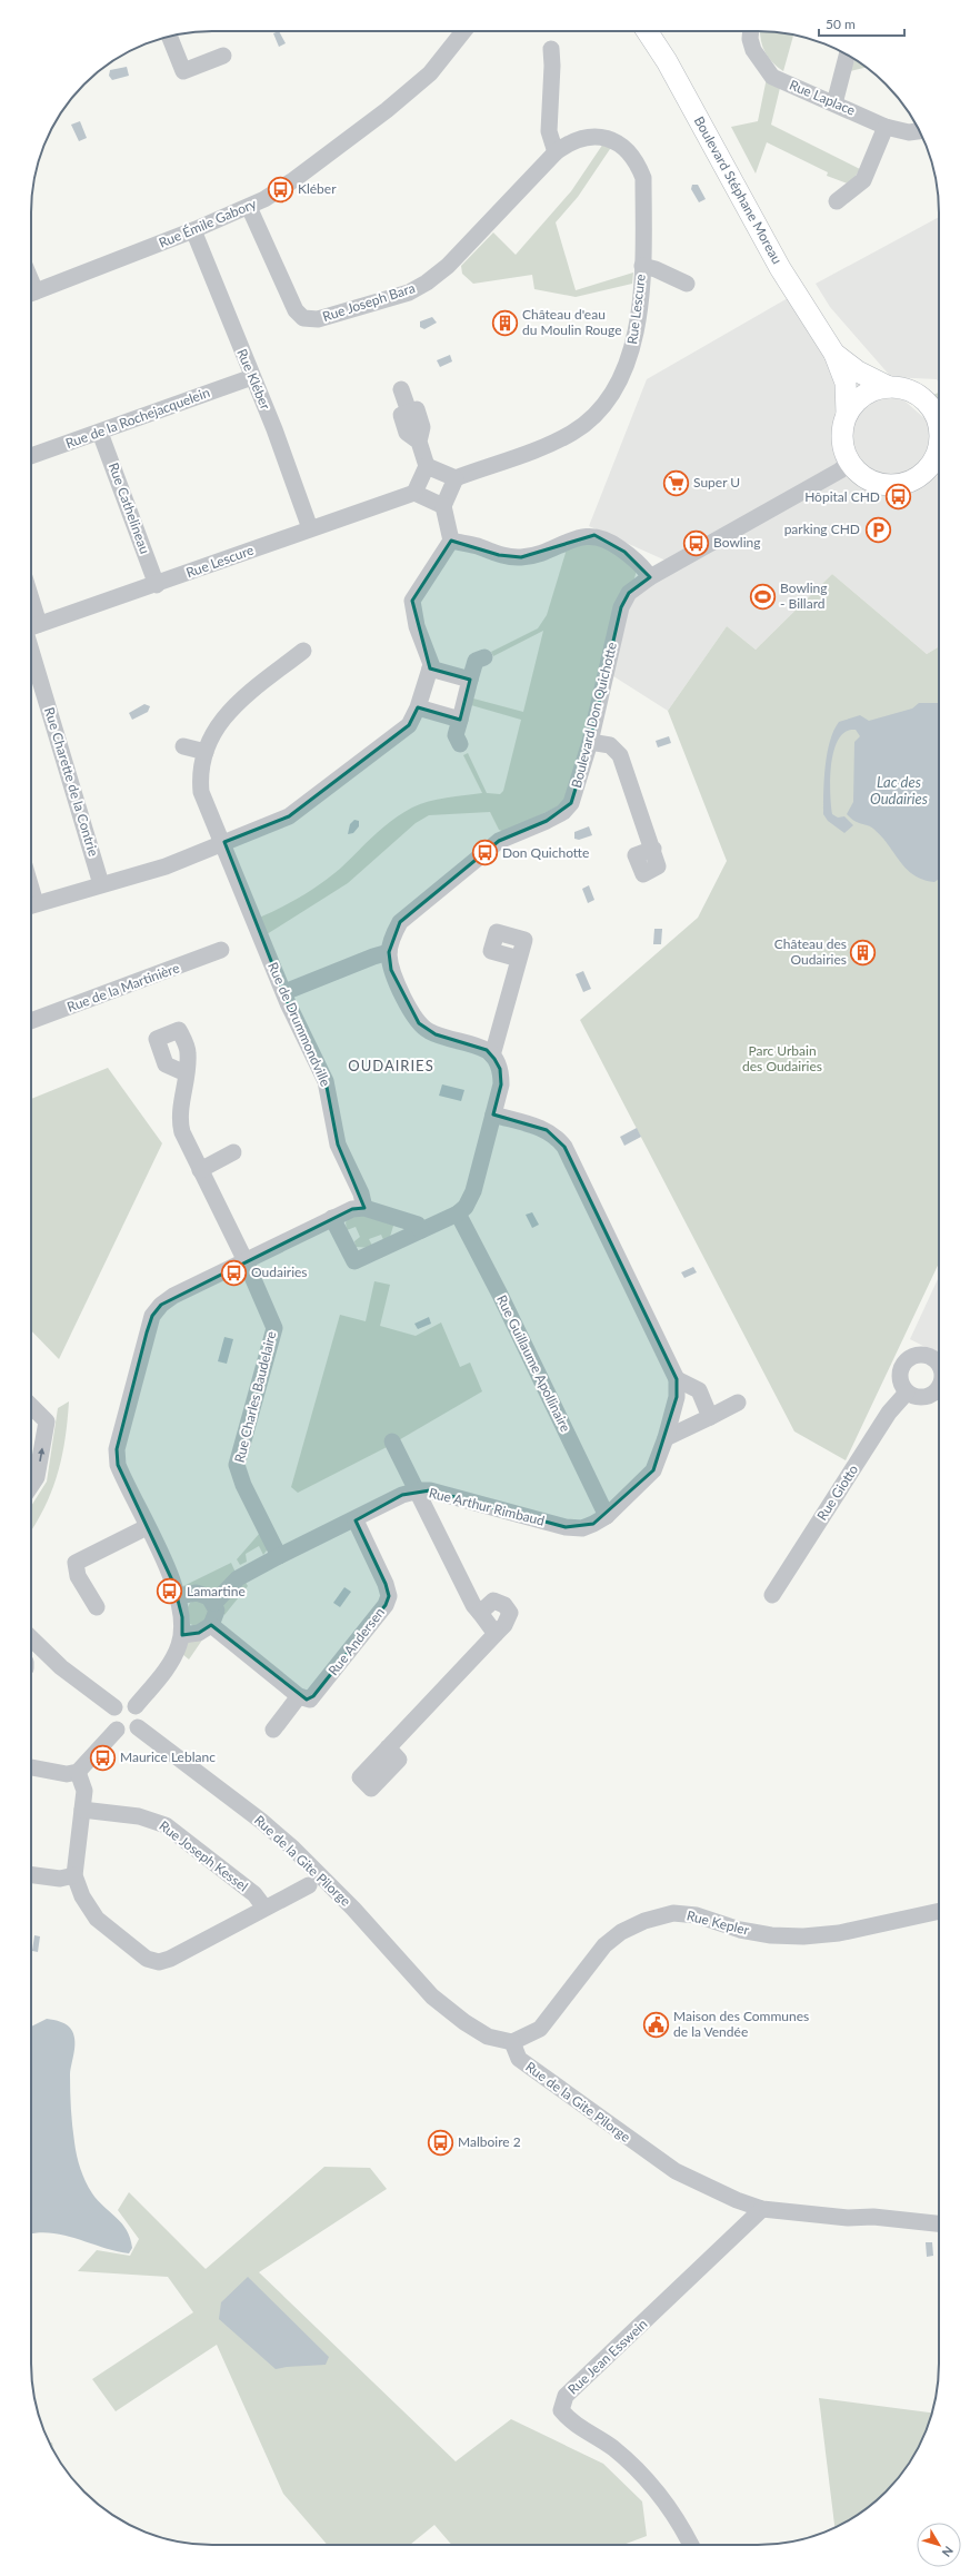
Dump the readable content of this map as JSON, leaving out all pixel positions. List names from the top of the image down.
{
  "streets": {
    "main road": ["Boulevard Stéphane Moreau"],
    "street": [
      "Rue Laplace",
      "Rue Émile Gabory",
      "Rue Joseph Bara",
      "Rue Lescure",
      "Rue Kléber",
      "Rue de la Rochejacquelein",
      "Rue Cathelineau",
      "Boulevard Don Quichotte",
      "Rue Charette de la Contrie",
      "Rue de la Martinière",
      "Rue de Drummondville",
      "Rue Guillaume Apollinaire",
      "Rue Charles Baudelaire",
      "Rue Giotto",
      "Rue Arthur Rimbaud",
      "Rue Andersen",
      "Rue Joseph Kessel",
      "Rue de la Gite Pilorge",
      "Rue Kepler",
      "Rue Jean Esswein"
    ]
  },
  "crossings": [
    ["Rue Émile Gabory", "Rue Joseph Bara"],
    ["Rue Émile Gabory", "Rue Kléber"],
    ["Rue Joseph Bara", "Rue Lescure"],
    ["Rue Lescure", "Rue Kléber"],
    ["Rue Lescure", "Rue Cathelineau"],
    ["Rue Kléber", "Rue de la Rochejacquelein"],
    ["Rue de la Rochejacquelein", "Rue Cathelineau"],
    ["Rue Guillaume Apollinaire", "Rue Arthur Rimbaud"],
    ["Rue Charles Baudelaire", "Rue Arthur Rimbaud"],
    ["Rue Arthur Rimbaud", "Rue Andersen"],
    ["Rue de la Gite Pilorge", "Rue Kepler"],
    ["Rue de la Gite Pilorge", "Rue Jean Esswein"]
  ],
  "districts": ["OUDAIRIES"],
  "water": ["Lac des Oudairies"],
  "parks": ["Parc Urbain des Oudairies"],
  "places": {
    "bus stop": [
      "Kléber",
      "Hôpital CHD",
      "Bowling",
      "Don Quichotte",
      "Oudairies",
      "Lamartine",
      "Maurice Leblanc",
      "Malboire 2"
    ],
    "building": ["Château d'eau du Moulin Rouge", "Château des Oudairies"],
    "supermarket": ["Super U"],
    "parking": ["parking CHD"],
    "sports": ["Bowling - Billard"],
    "public building": ["Maison des Communes de la Vendée"]
  },
  "scale_bar": "50 m",
  "north": "bottom right"
}
